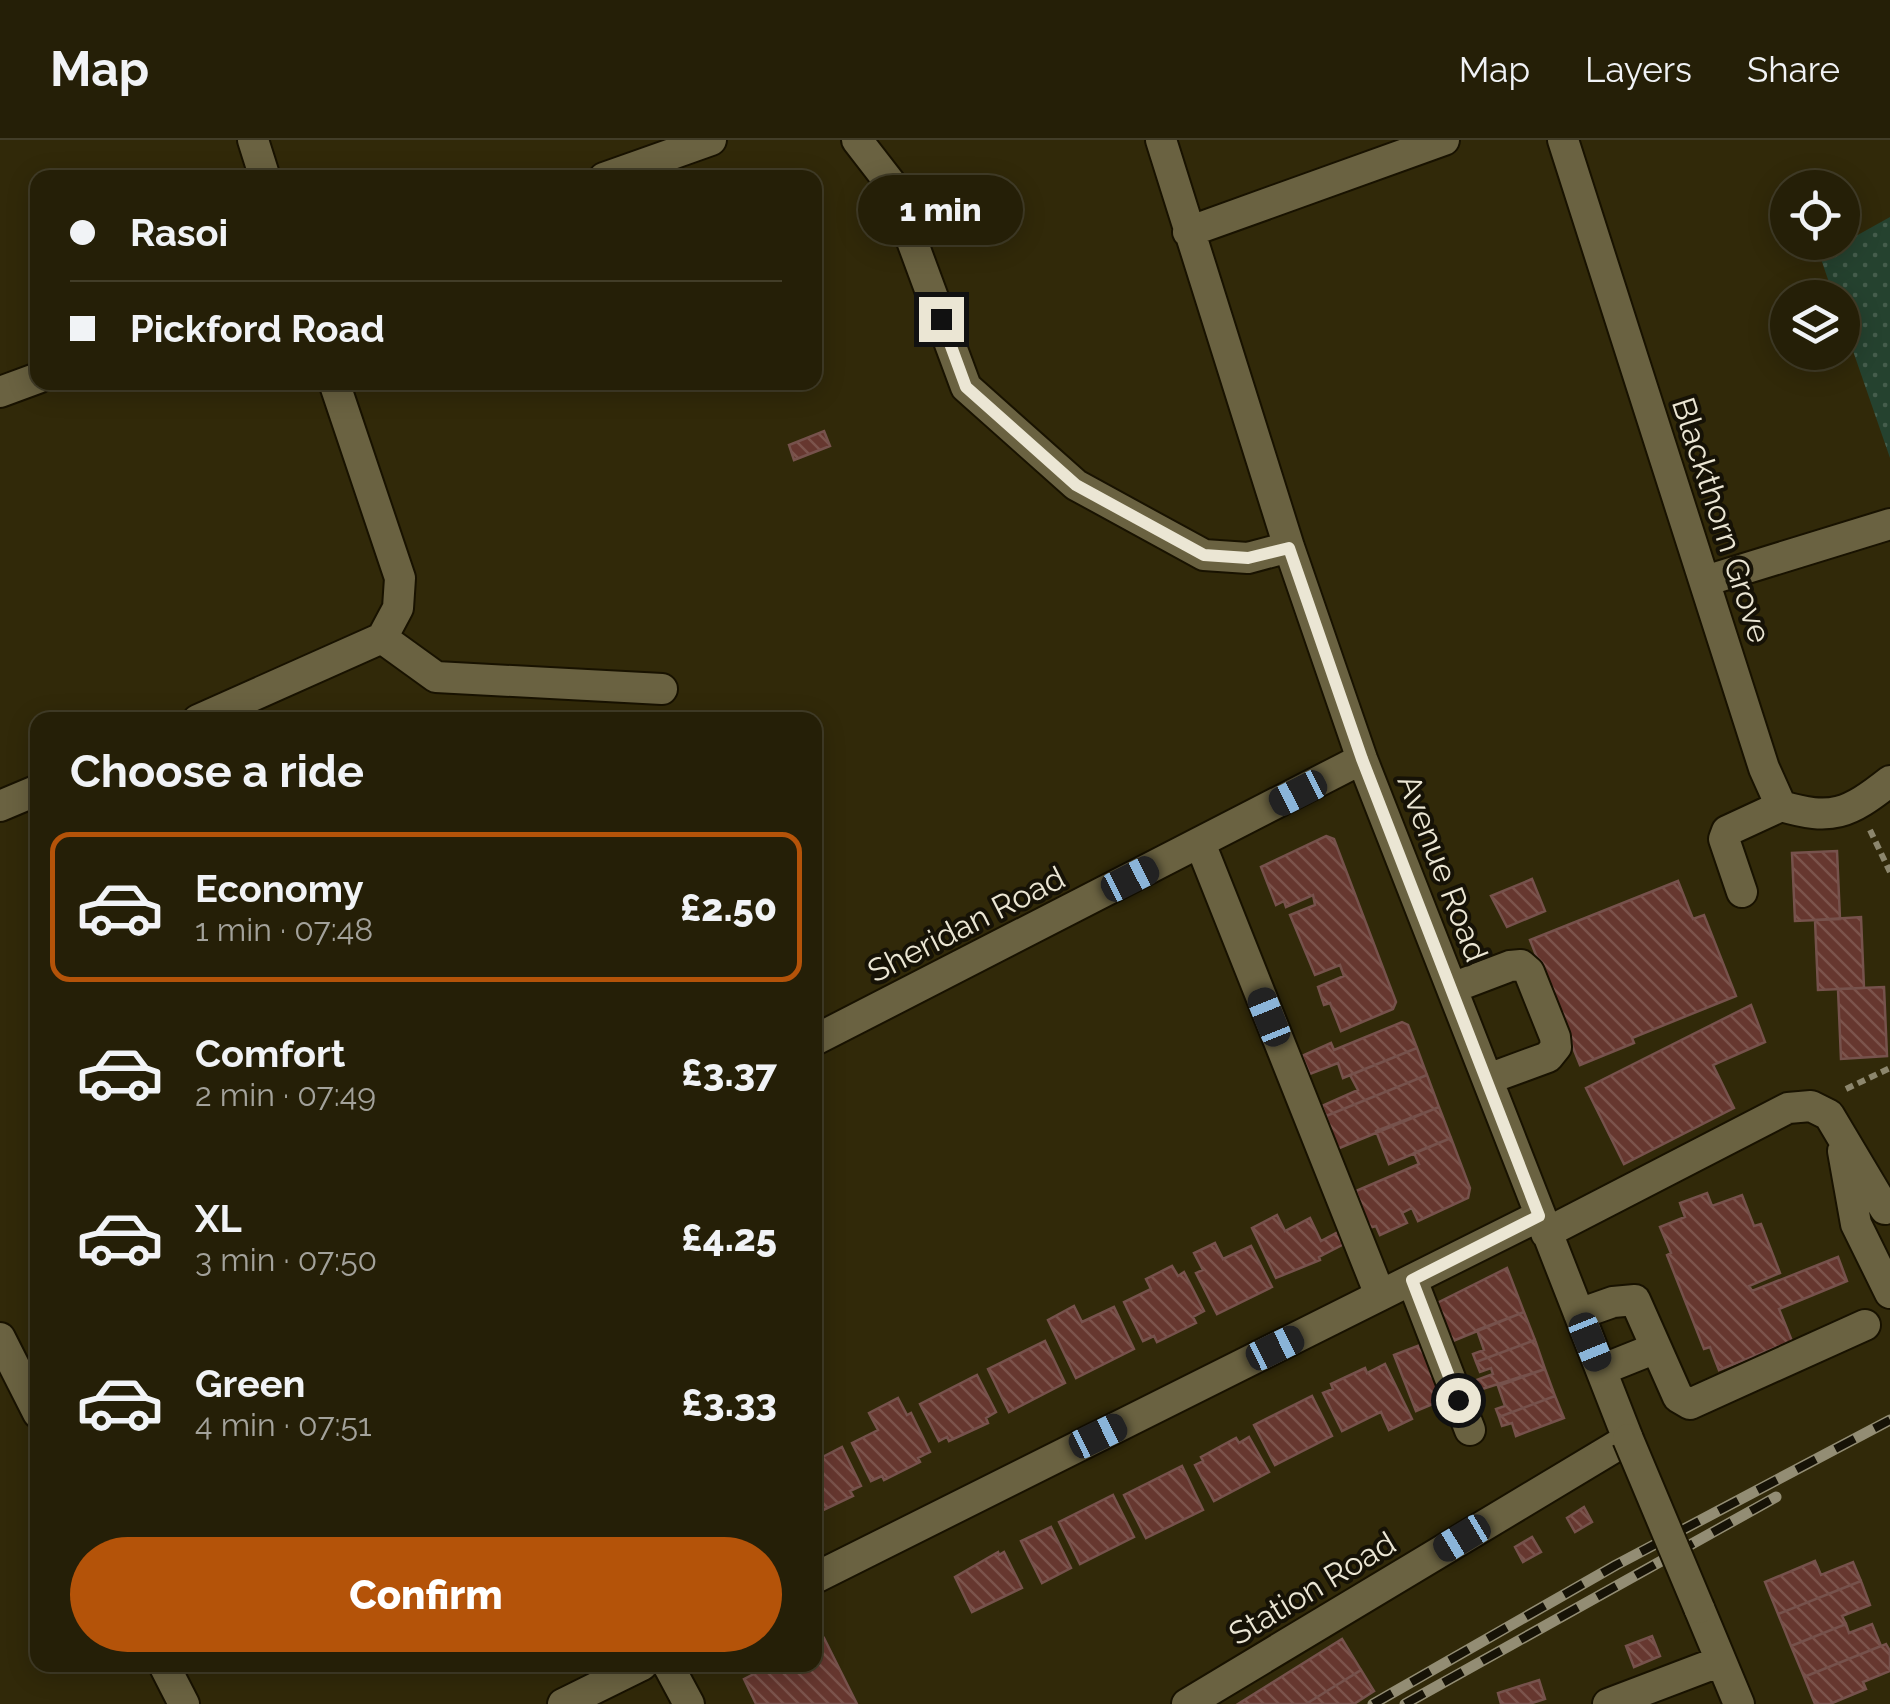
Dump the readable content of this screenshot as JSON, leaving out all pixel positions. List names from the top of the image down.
{
  "streets": {
    "street": [
      "Blackthorn Grove",
      "Avenue Road",
      "Sheridan Road",
      "Station Road"
    ]
  },
  "crossings": [
    ["Avenue Road", "Sheridan Road"],
    ["Avenue Road", "Station Road"]
  ],
  "page": {
    "header": "Map",
    "nav": ["Map", "Layers", "Share"],
    "banner": ["Rasoi", "Pickford Road"],
    "bubble": "1 min",
    "heading": "Choose a ride",
    "list": [
      {
        "name": "Economy",
        "note": "1 min · 07:48",
        "value": "£2.50"
      },
      {
        "name": "Comfort",
        "note": "2 min · 07:49",
        "value": "£3.37"
      },
      {
        "name": "XL",
        "note": "3 min · 07:50",
        "value": "£4.25"
      },
      {
        "name": "Green",
        "note": "4 min · 07:51",
        "value": "£3.33"
      }
    ],
    "buttons": "Confirm"
  }
}
